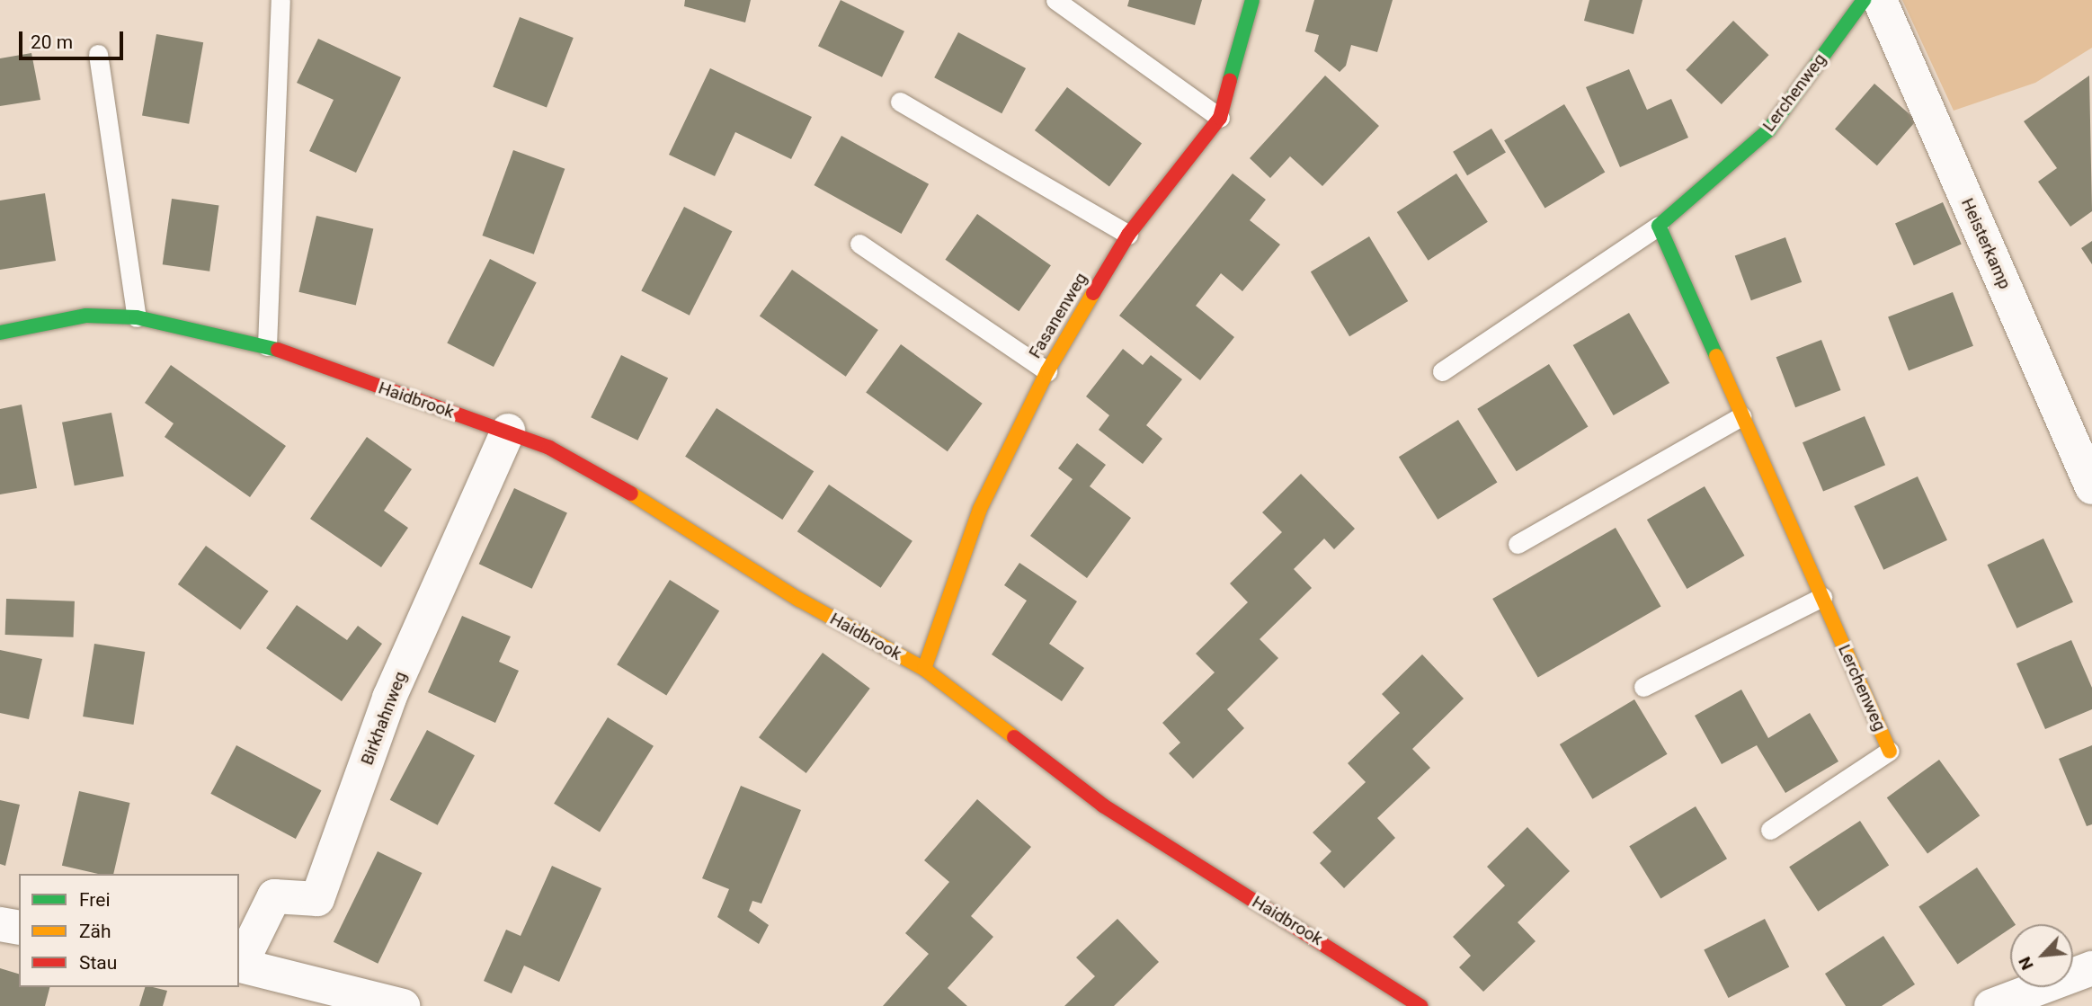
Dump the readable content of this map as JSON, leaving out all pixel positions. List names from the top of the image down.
{
  "streets": {
    "street": [
      "Lerchenweg",
      "Heisterkamp",
      "Fasanenweg",
      "Haidbrook",
      "Birkhahnweg"
    ]
  },
  "crossings": [
    ["Fasanenweg", "Haidbrook"],
    ["Haidbrook", "Birkhahnweg"]
  ],
  "legend": ["Frei", "Zäh", "Stau"],
  "scale_bar": "20 m",
  "north": "bottom left"
}
